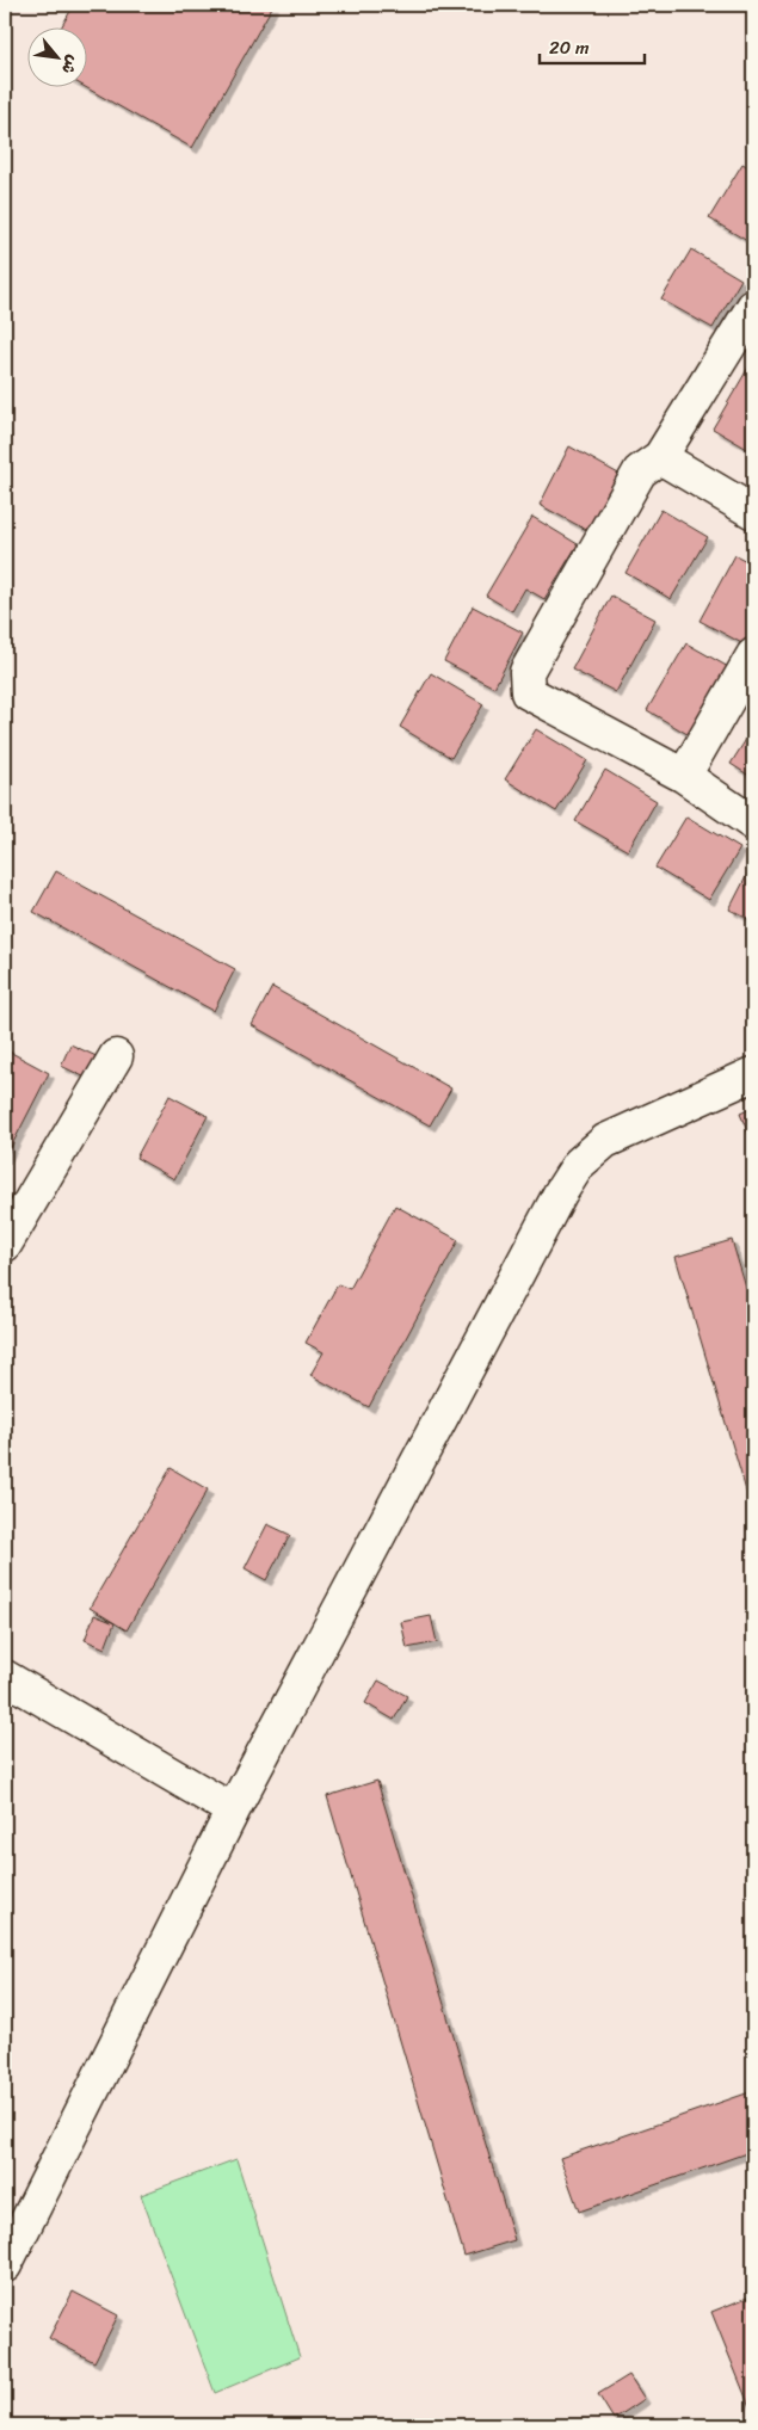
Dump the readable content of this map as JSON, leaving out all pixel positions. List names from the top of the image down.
{
  "scale_bar": "20 m",
  "north": "bottom right"
}
